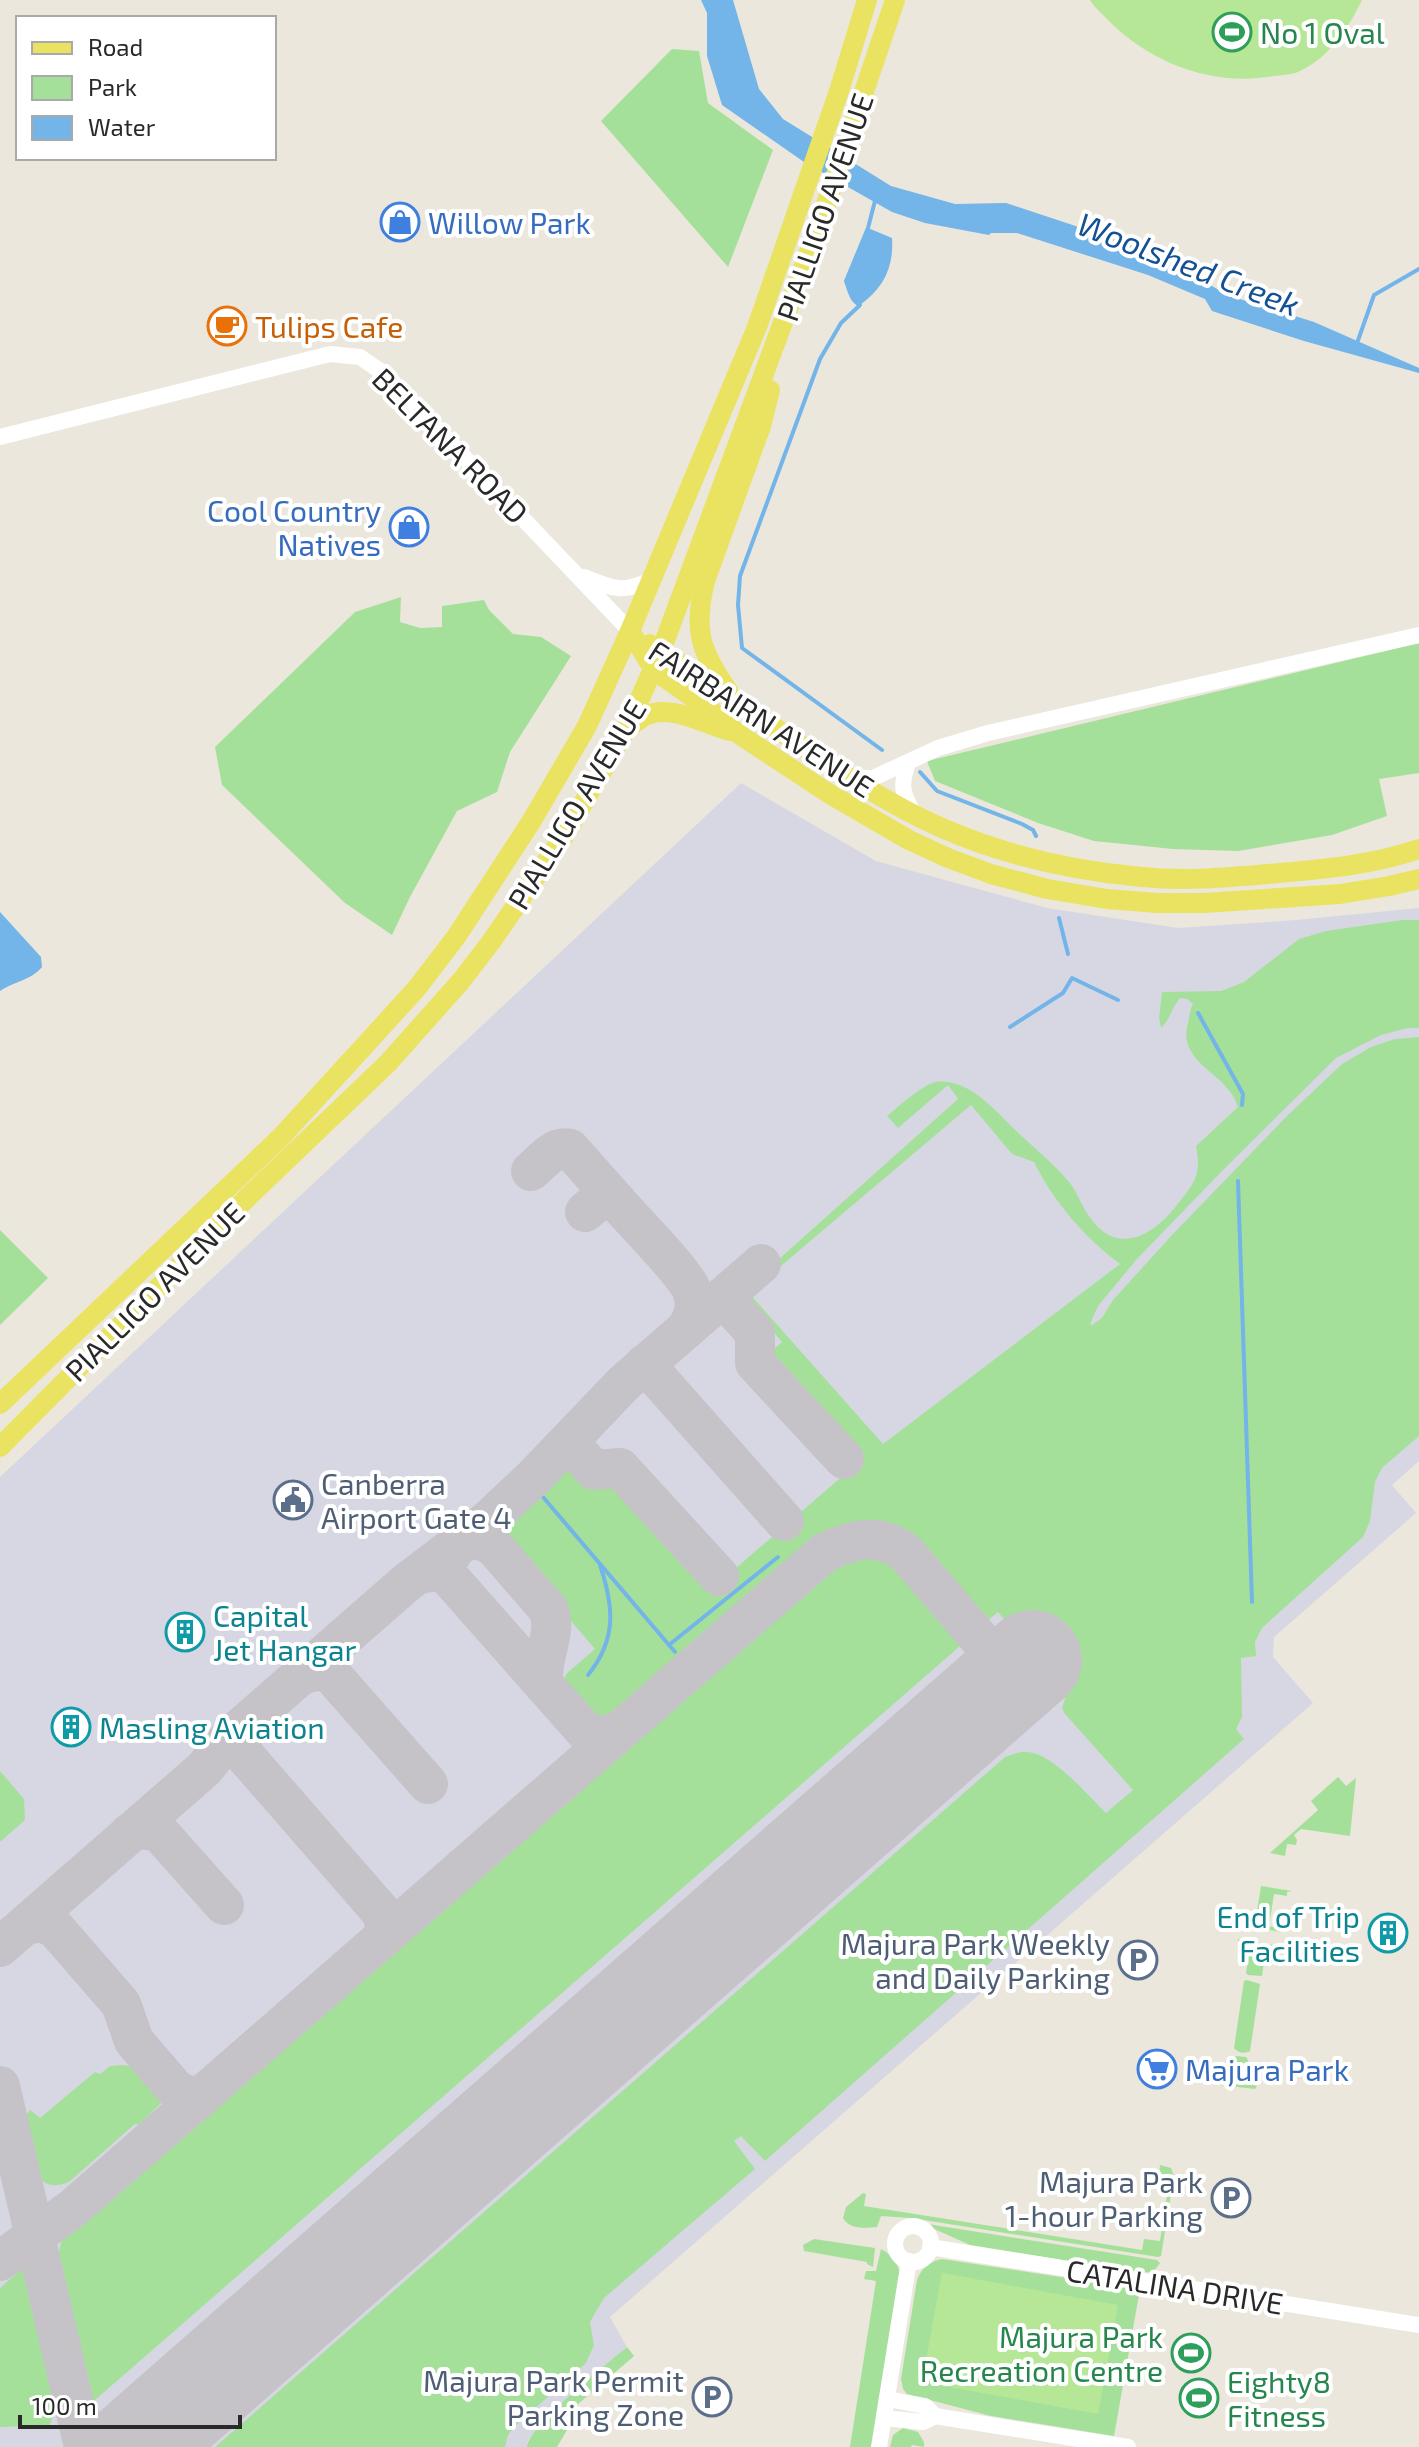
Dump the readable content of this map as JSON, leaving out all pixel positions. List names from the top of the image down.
{
  "streets": {
    "main road": ["PIALLIGO AVENUE", "FAIRBAIRN AVENUE"],
    "street": ["BELTANA ROAD", "CATALINA DRIVE"]
  },
  "crossings": [
    ["PIALLIGO AVENUE", "BELTANA ROAD"],
    ["PIALLIGO AVENUE", "FAIRBAIRN AVENUE"],
    ["BELTANA ROAD", "FAIRBAIRN AVENUE"]
  ],
  "water": ["Woolshed Creek"],
  "places": {
    "sports": ["No 1 Oval", "Majura Park Recreation Centre", "Eighty8 Fitness"],
    "shop": ["Willow Park", "Cool Country Natives"],
    "cafe": ["Tulips Cafe"],
    "public building": ["Canberra Airport Gate 4"],
    "building": ["Capital Jet Hangar", "Masling Aviation", "End of Trip Facilities"],
    "parking": ["Majura Park Weekly and Daily Parking", "Majura Park 1-hour Parking", "Majura Park Permit Parking Zone"],
    "supermarket": ["Majura Park"]
  },
  "legend": ["Road", "Park", "Water"],
  "scale_bar": "100 m"
}
